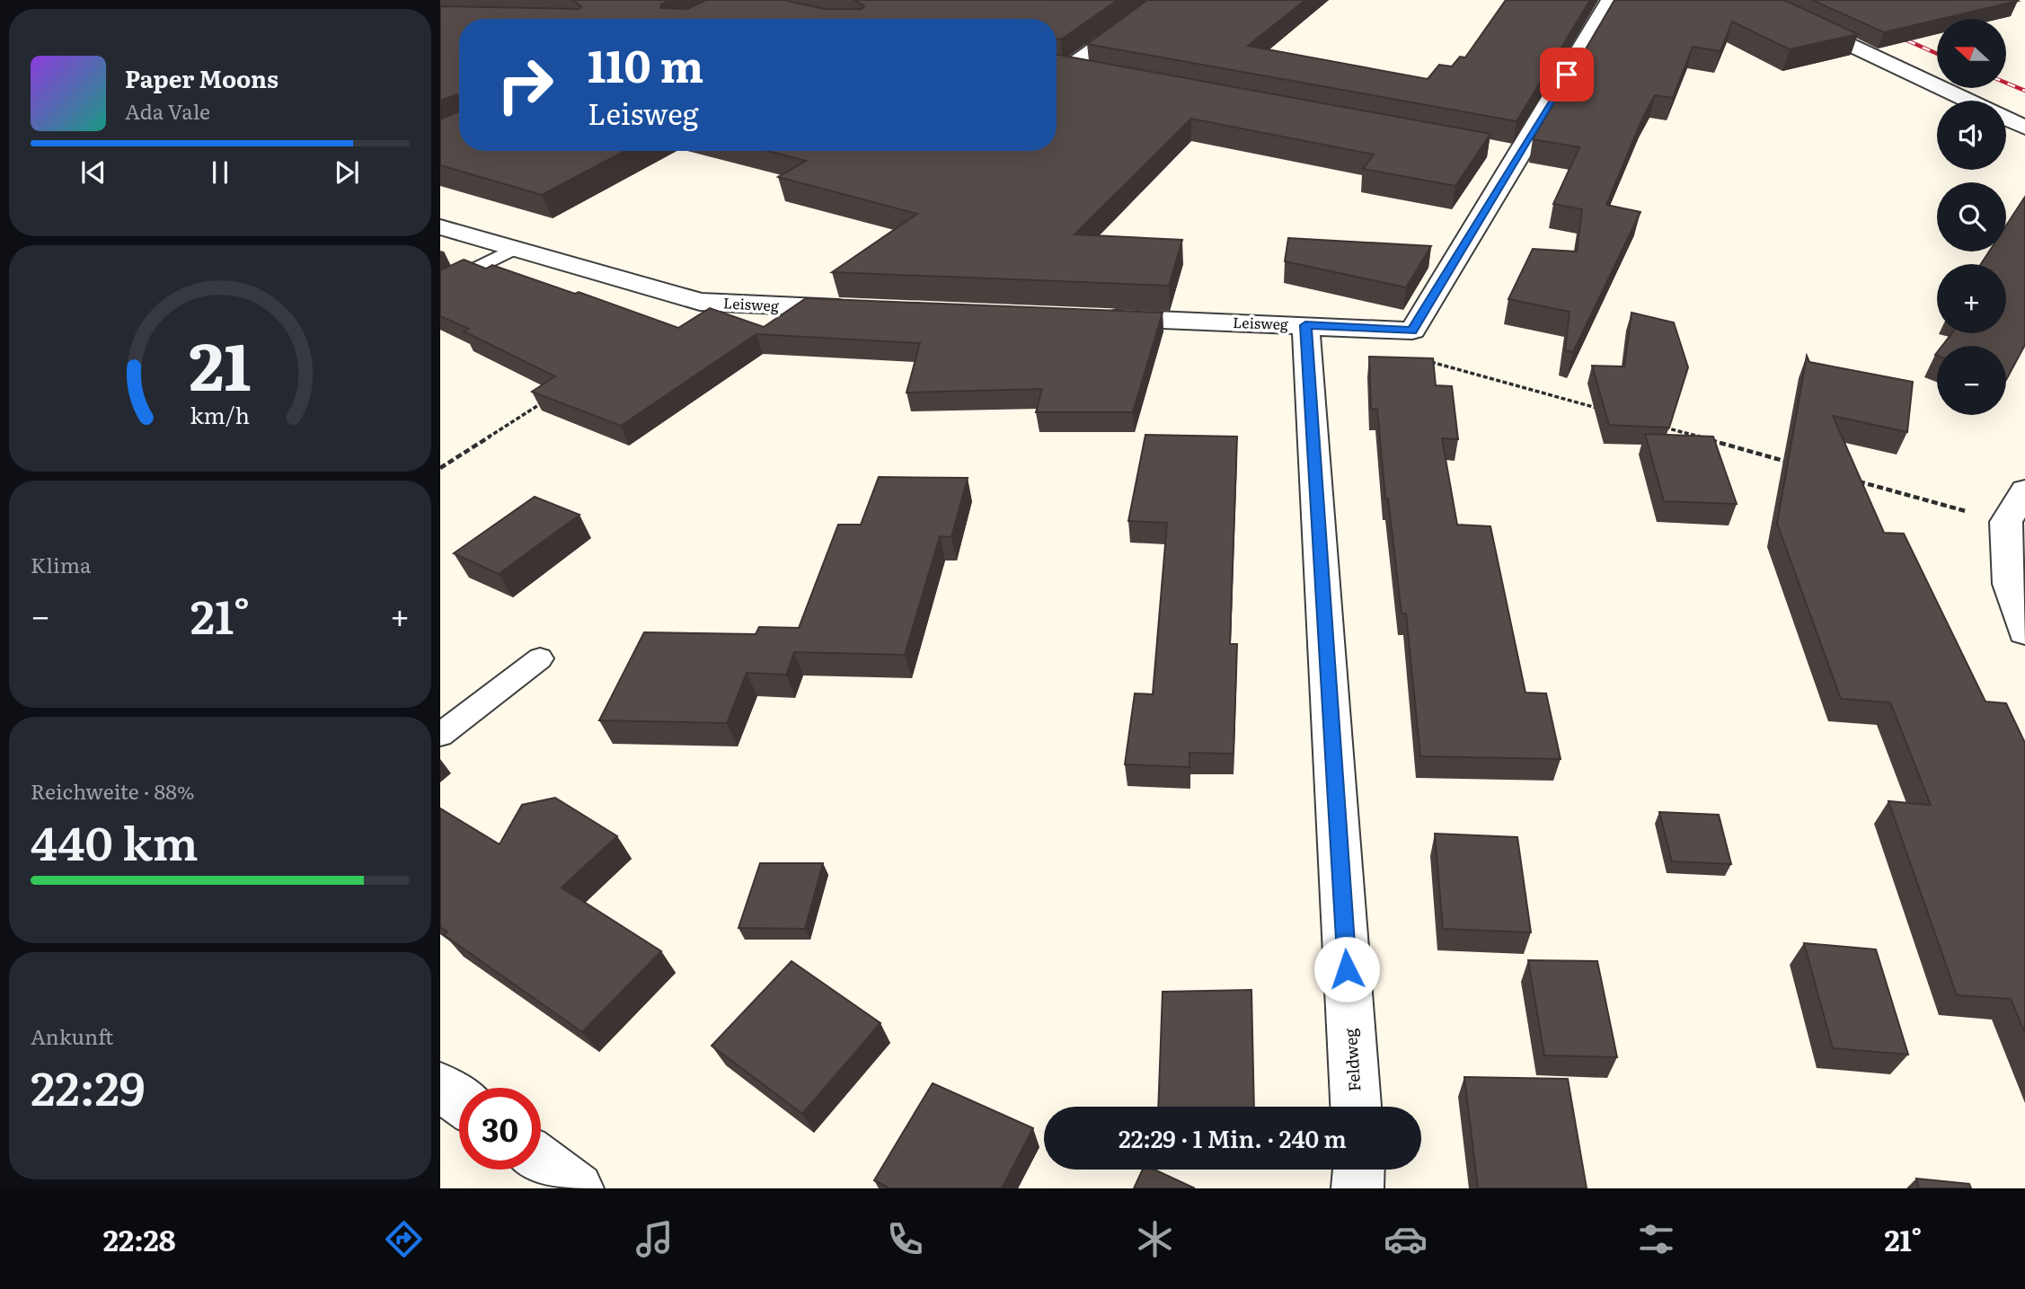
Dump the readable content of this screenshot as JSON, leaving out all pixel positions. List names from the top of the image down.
{
  "streets": {
    "street": ["Leisweg", "Feldweg"]
  },
  "crossings": [
    ["Leisweg", "Feldweg"]
  ],
  "north": "left",
  "page": {
    "map_buttons": ["+", "−"],
    "turn": ["110 m", "Leisweg"],
    "song": ["Paper Moons", "Ada Vale"],
    "tile": [
      "Klima",
      ["Reichweite · 88%", "440 km"],
      ["Ankunft", "22:29"]
    ],
    "heat": ["−", "21°", "+"],
    "limit": "30",
    "trip": "22:29 · 1 Min. · 240 m",
    "tabs": ["22:28", "21°"],
    "gauge": ["21", "km/h"]
  }
}
